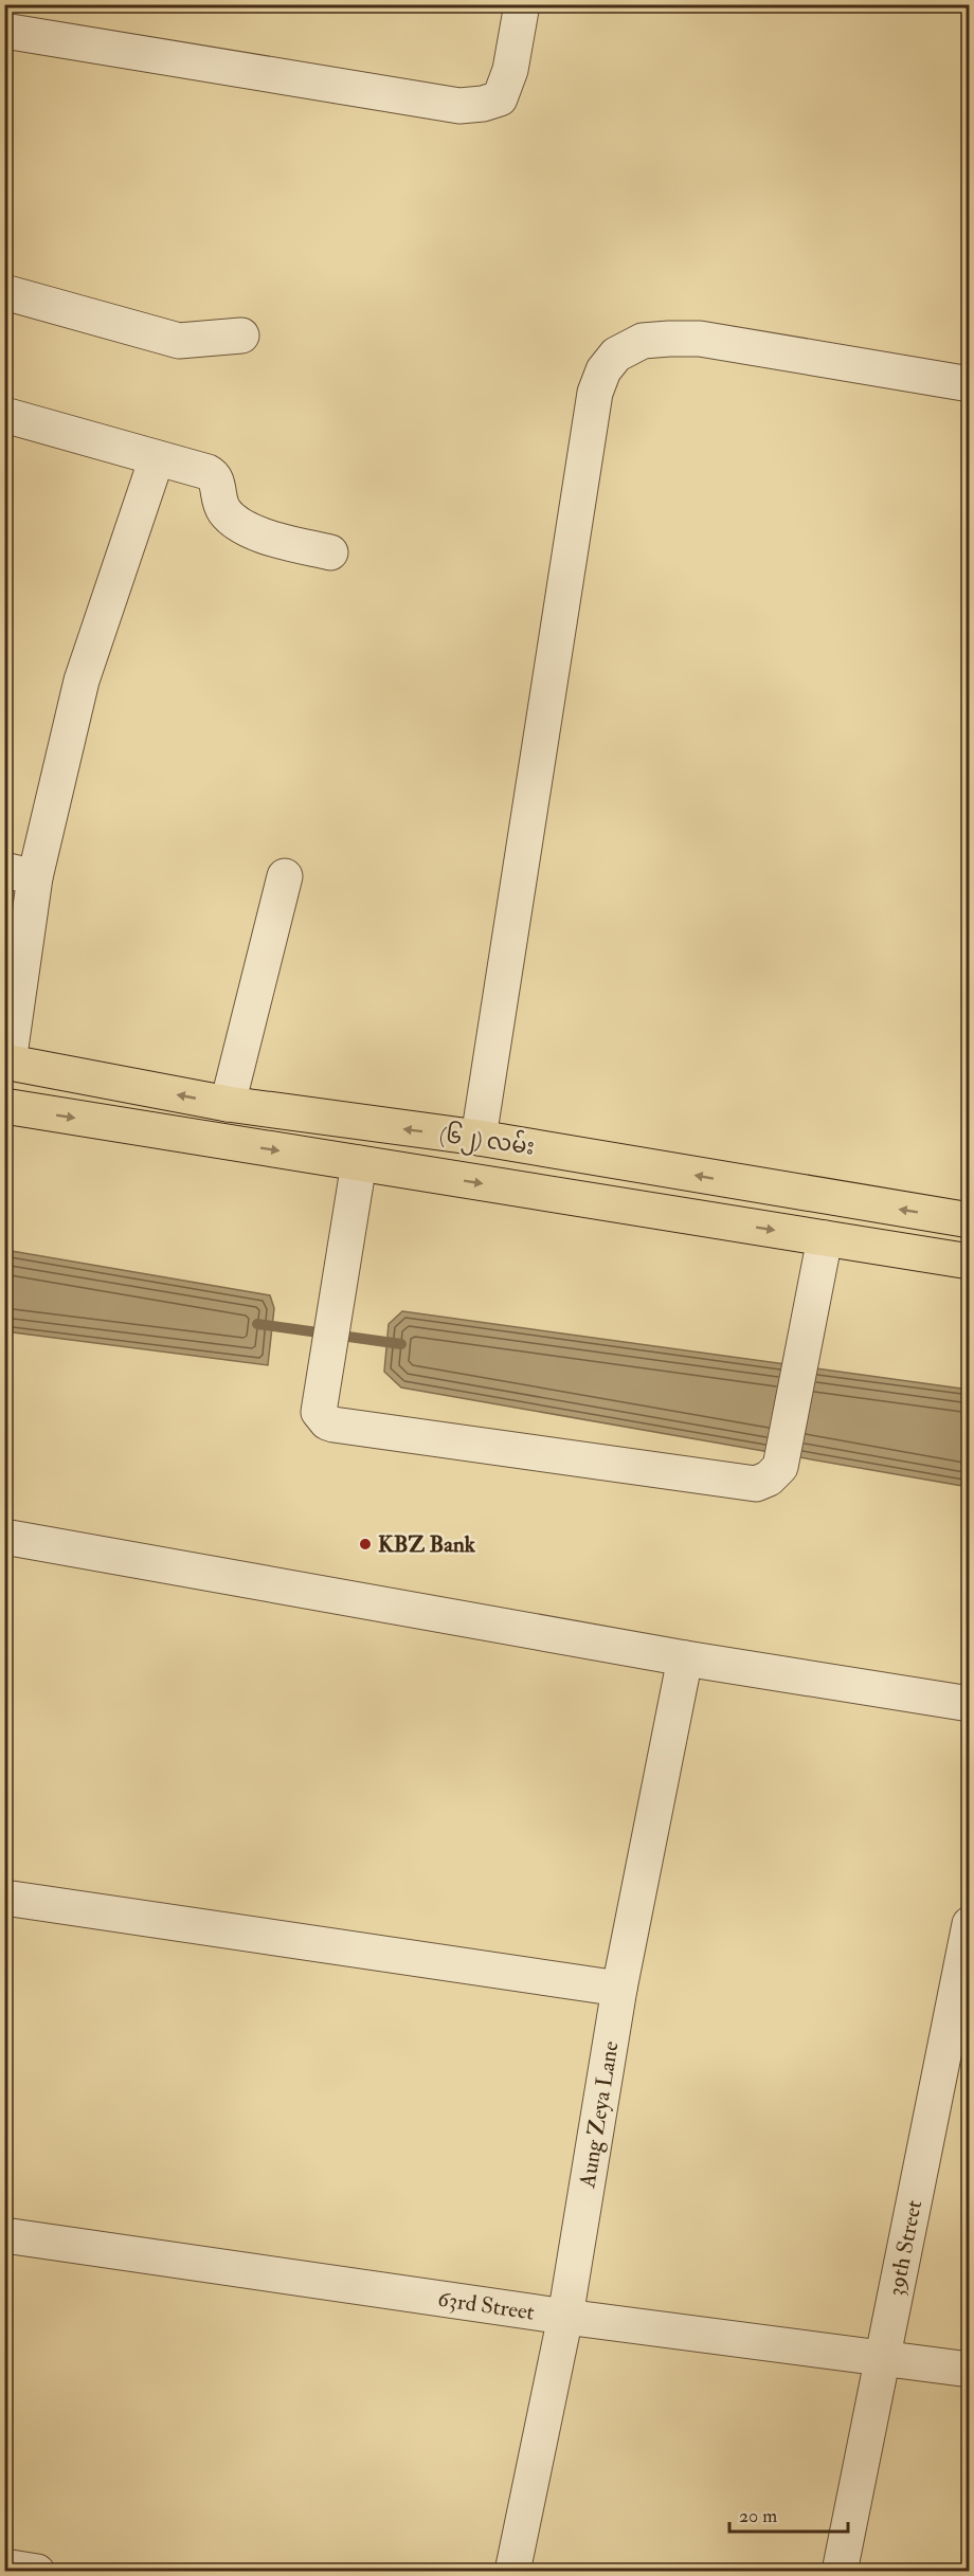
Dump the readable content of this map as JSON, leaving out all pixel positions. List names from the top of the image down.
{
  "streets": {
    "main road": ["(၆၂) လမ်း"],
    "street": ["Aung Zeya Lane", "39th Street", "63rd Street"]
  },
  "crossings": [
    ["Aung Zeya Lane", "63rd Street"],
    ["39th Street", "63rd Street"]
  ],
  "places": ["KBZ Bank"],
  "scale_bar": "20 m"
}
